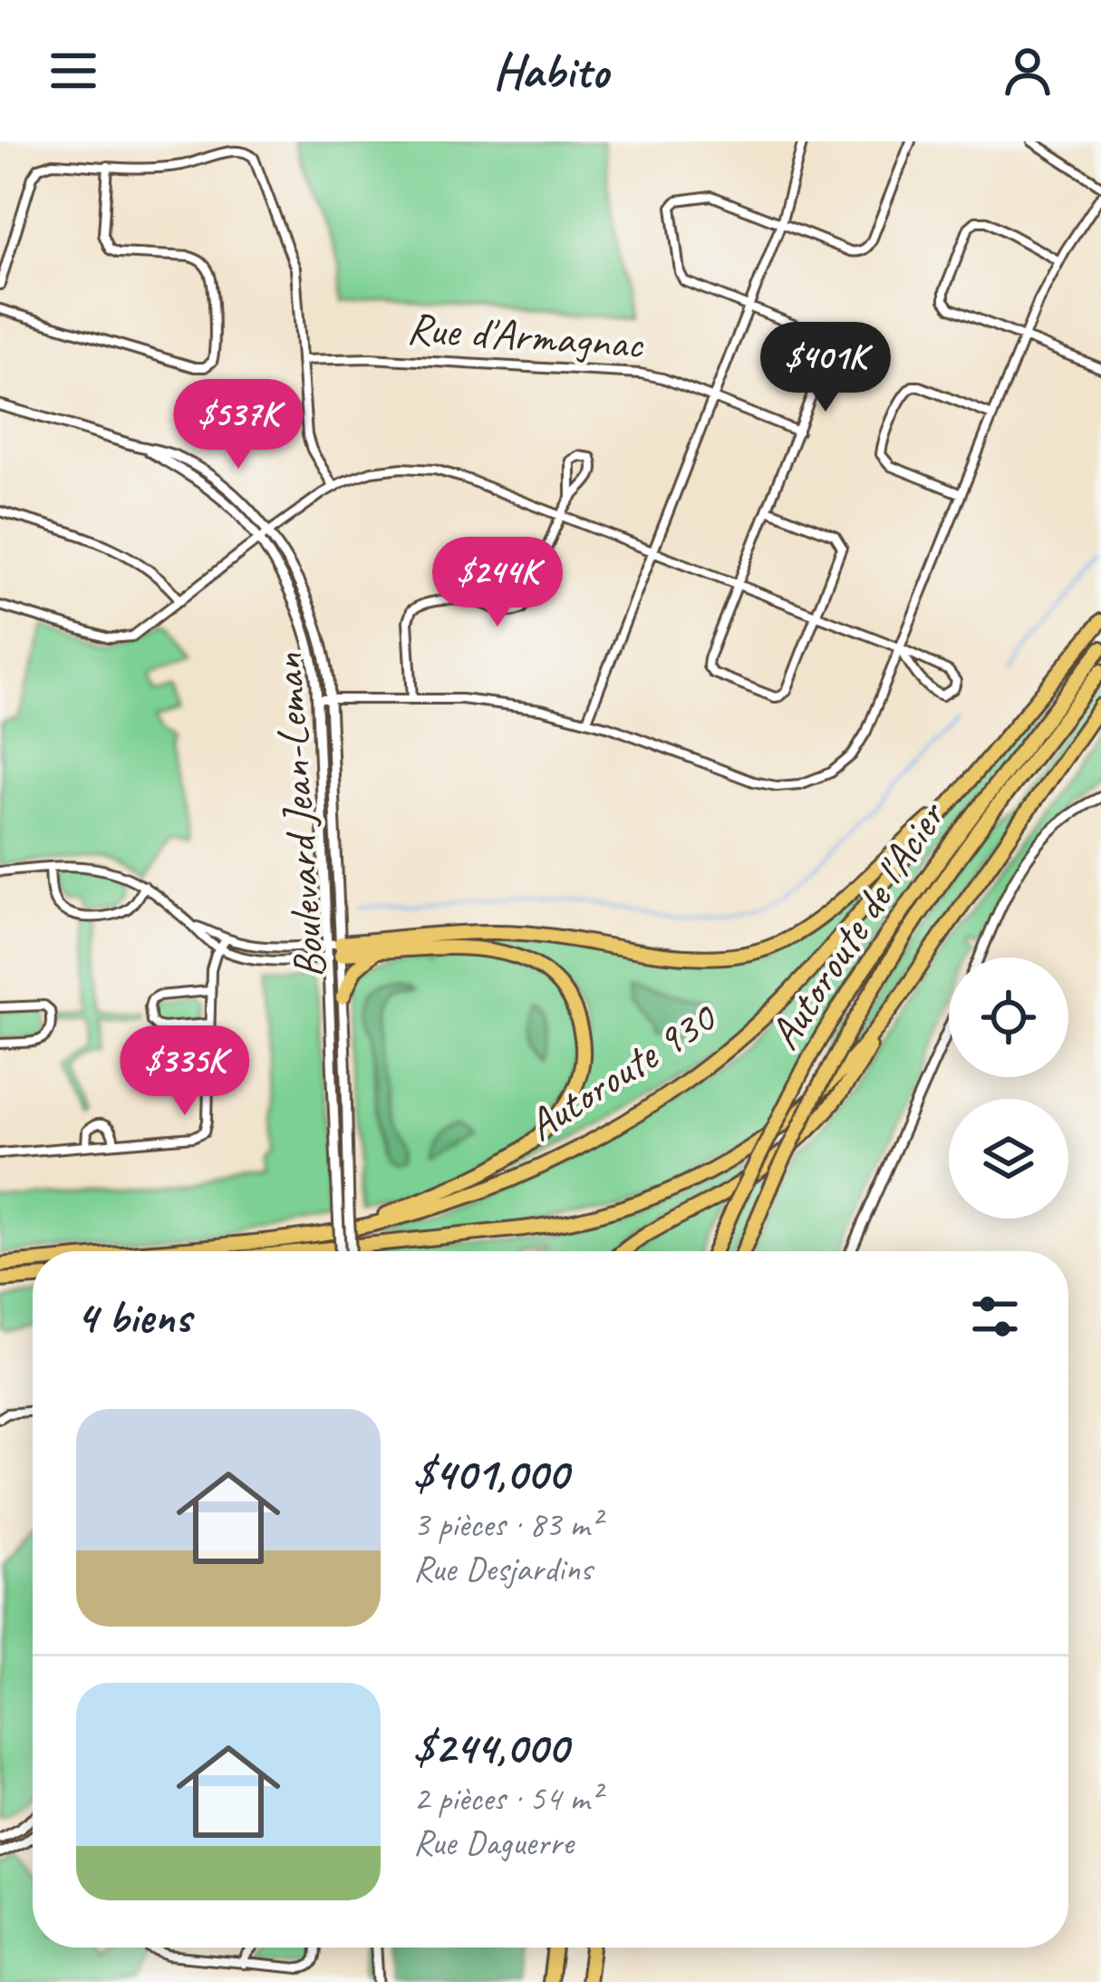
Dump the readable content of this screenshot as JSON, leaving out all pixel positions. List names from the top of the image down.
{
  "streets": {
    "highway": ["Autoroute de l'Acier", "Autoroute 930"],
    "street": ["Rue d'Armagnac", "Boulevard Jean-Leman"]
  },
  "page": {
    "header": "Habito",
    "price": [
      "$401K",
      "$537K",
      "$244K",
      "$335K"
    ],
    "heading": "4 biens",
    "list": [
      {
        "name": "$401,000",
        "note": "3 pièces · 83 m² · Rue Desjardins"
      },
      {
        "name": "$244,000",
        "note": "2 pièces · 54 m² · Rue Daguerre"
      }
    ]
  }
}
